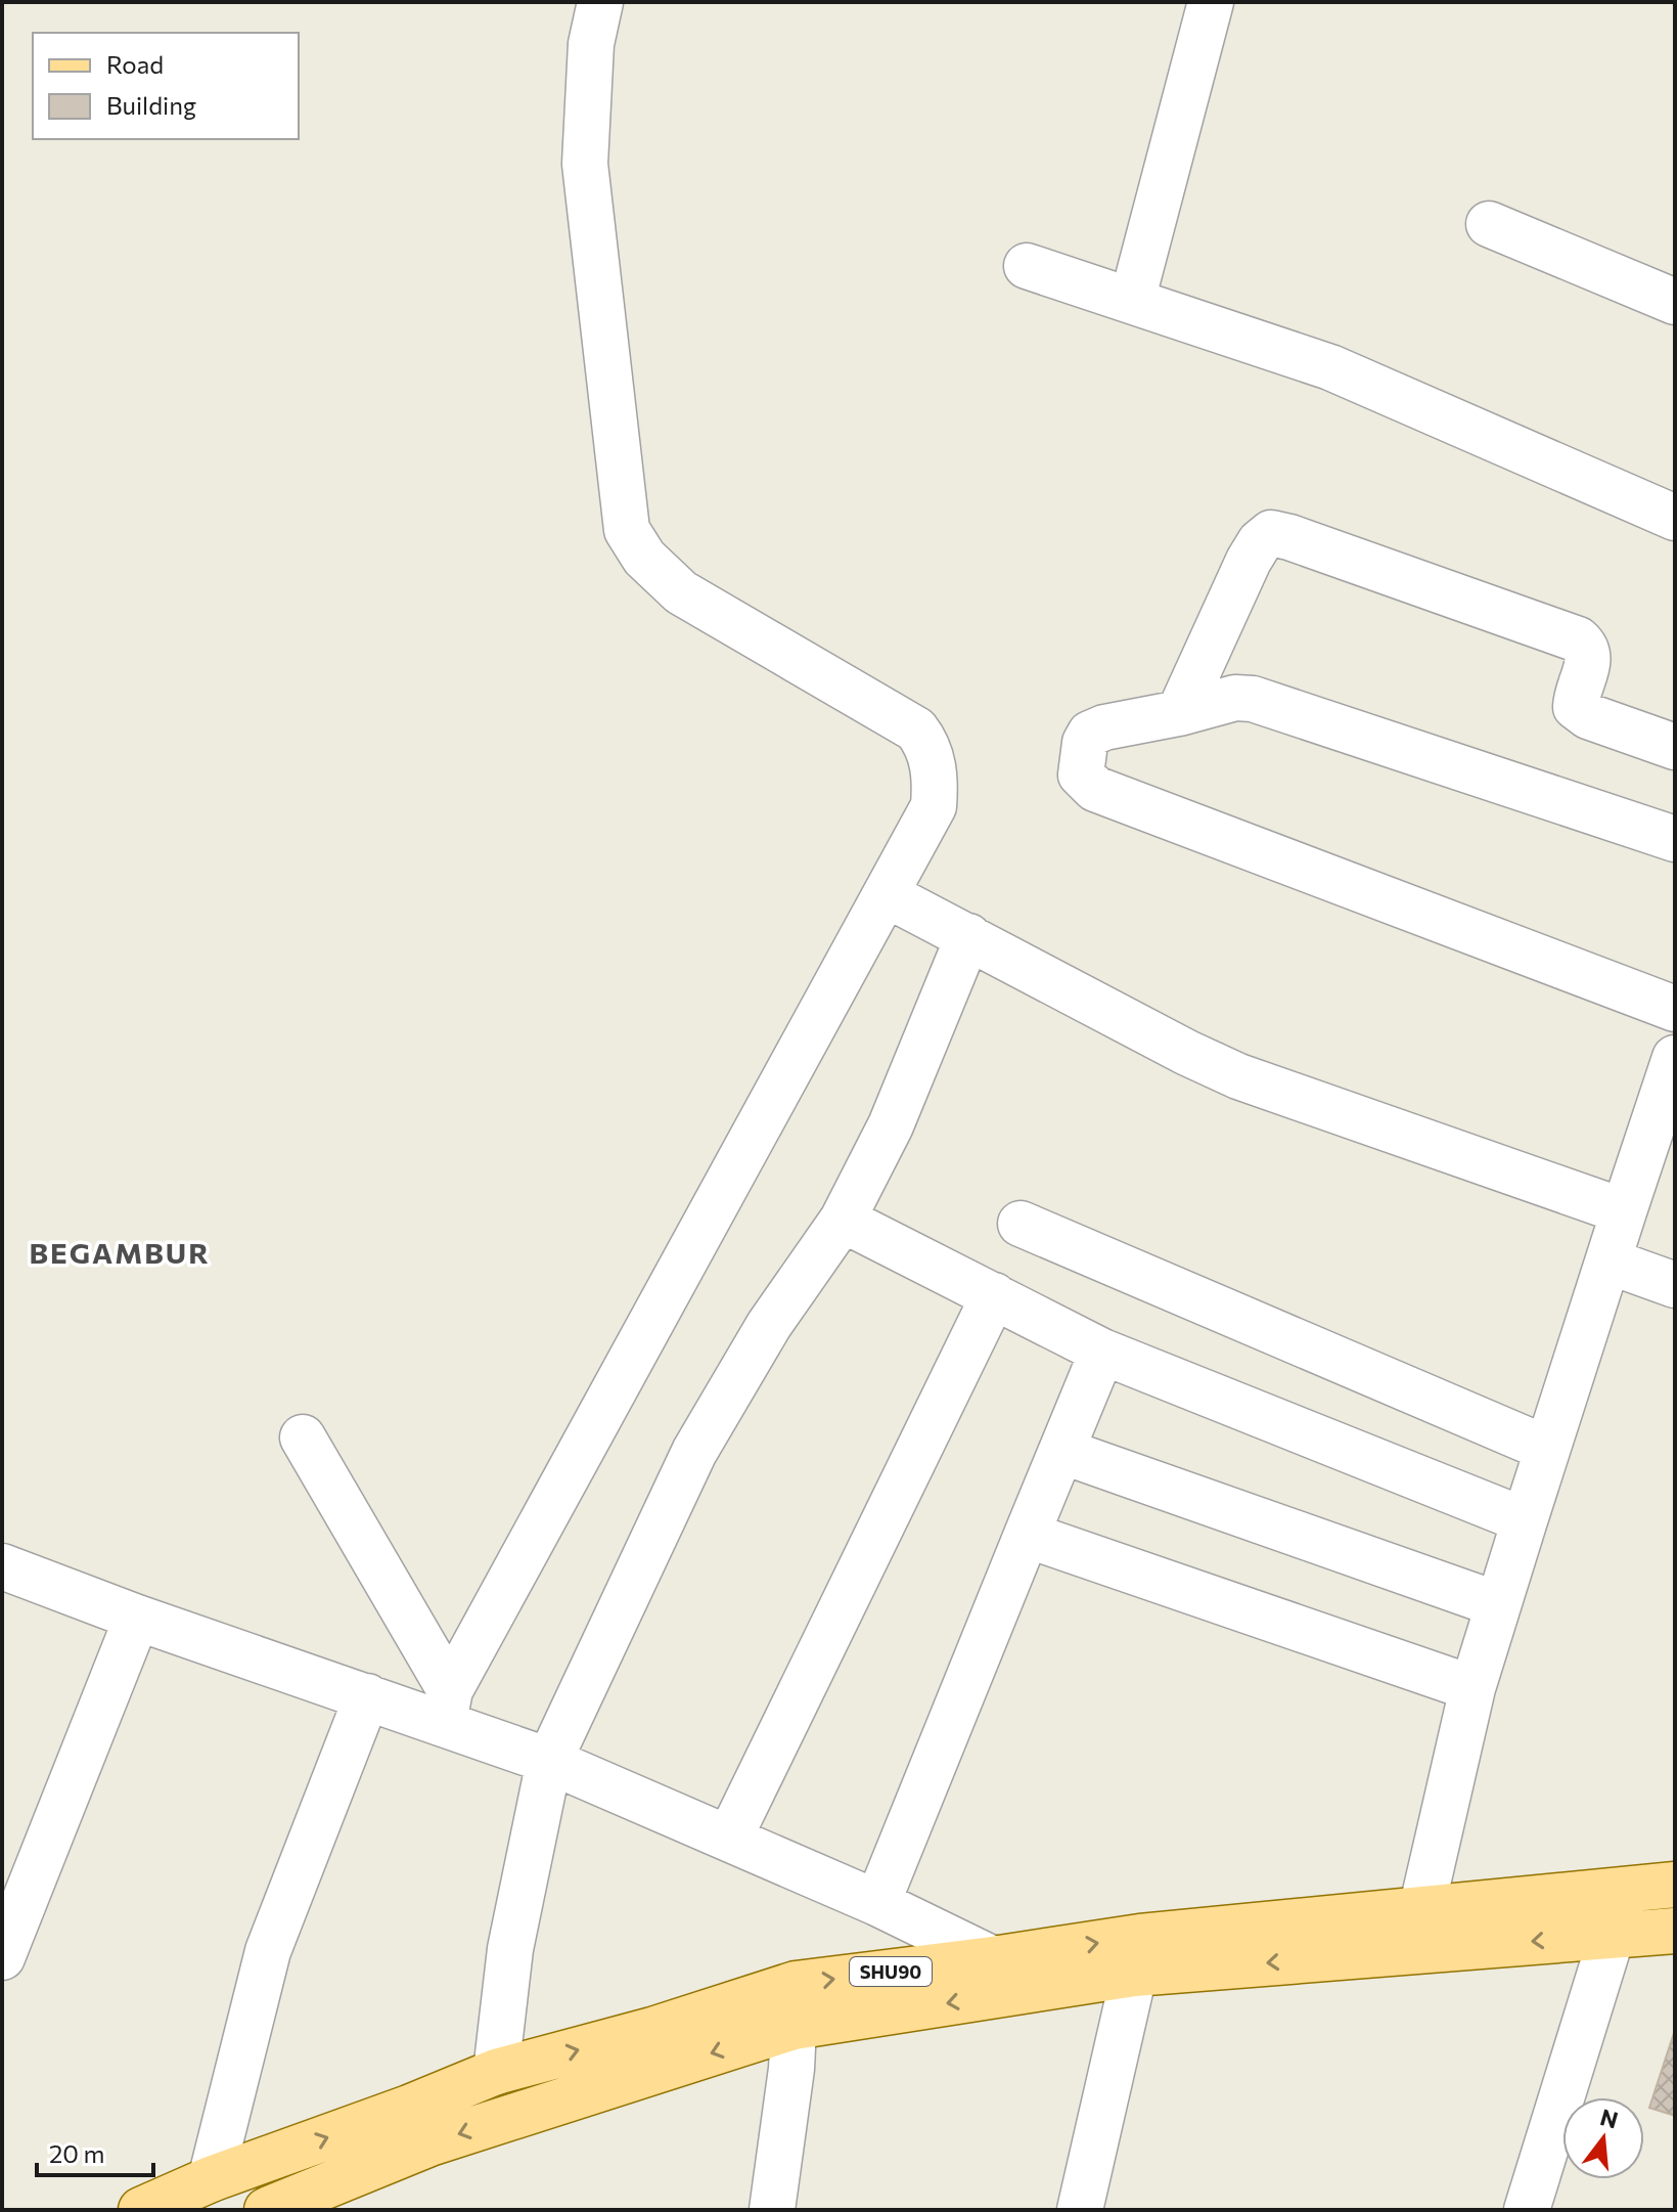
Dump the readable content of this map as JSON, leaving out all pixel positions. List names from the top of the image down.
{
  "streets": {
    "main road": ["SHU90"]
  },
  "districts": ["BEGAMBUR"],
  "legend": ["Road", "Building"],
  "scale_bar": "20 m",
  "north": "top"
}
